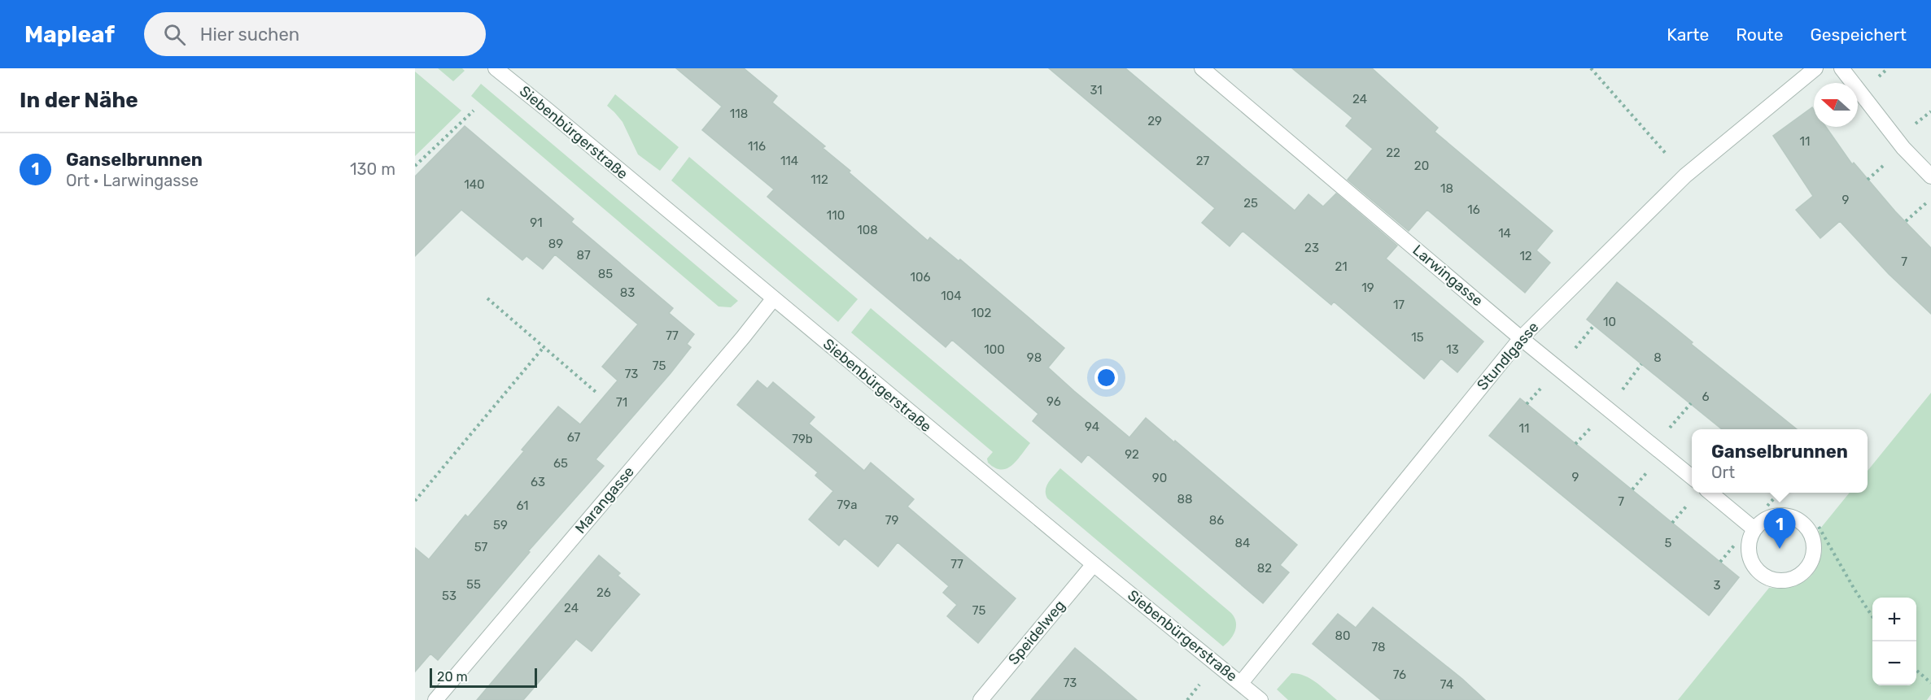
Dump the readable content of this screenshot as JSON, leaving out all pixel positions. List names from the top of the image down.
{
  "streets": {
    "street": [
      "Siebenbürgerstraße",
      "Larwingasse",
      "Stundlgasse",
      "Marangasse",
      "Speidelweg"
    ]
  },
  "crossings": [
    ["Siebenbürgerstraße", "Stundlgasse"],
    ["Siebenbürgerstraße", "Marangasse"],
    ["Siebenbürgerstraße", "Speidelweg"],
    ["Larwingasse", "Stundlgasse"]
  ],
  "house_numbers": [
    "31",
    "24",
    "118",
    "29",
    "11",
    "116",
    "22",
    "114",
    "27",
    "20",
    "112",
    "140",
    "18",
    "9",
    "25",
    "16",
    "110",
    "91",
    "108",
    "14",
    "89",
    "23",
    "87",
    "12",
    "7",
    "21",
    "85",
    "106",
    "19",
    "83",
    "104",
    "17",
    "102",
    "10",
    "77",
    "15",
    "100",
    "13",
    "98",
    "8",
    "75",
    "73",
    "6",
    "96",
    "71",
    "94",
    "11",
    "67",
    "79b",
    "92",
    "65",
    "9",
    "90",
    "63",
    "88",
    "7",
    "79a",
    "61",
    "79",
    "86",
    "59",
    "84",
    "5",
    "57",
    "77",
    "82",
    "55",
    "3",
    "26",
    "53",
    "24",
    "75",
    "80",
    "78",
    "76",
    "73",
    "74"
  ],
  "scale_bar": "20 m",
  "north": "left",
  "page": {
    "header": "Mapleaf",
    "search": "Hier suchen",
    "nav": ["Karte", "Route", "Gespeichert"],
    "heading": "In der Nähe",
    "list": [
      {
        "mark": "1",
        "name": "Ganselbrunnen",
        "note": "Ort · Larwingasse",
        "value": "130 m"
      }
    ],
    "popup": ["Ganselbrunnen", "Ort"],
    "pins": "1",
    "map_buttons": ["+", "−"],
    "scale": "20 m"
  }
}
